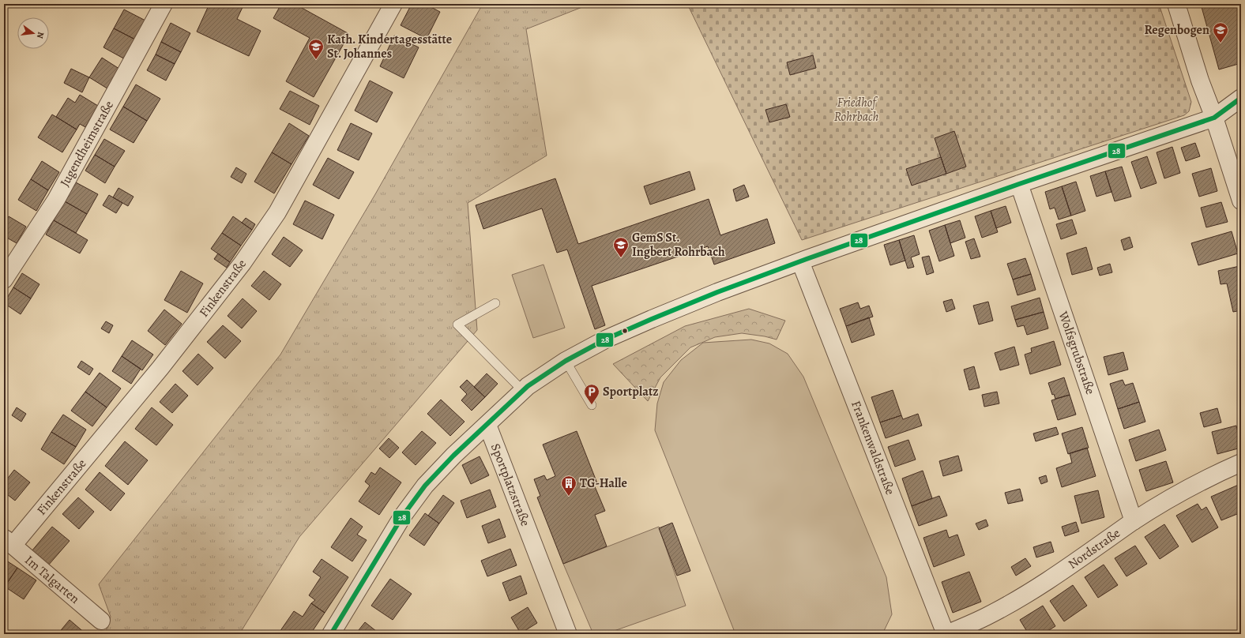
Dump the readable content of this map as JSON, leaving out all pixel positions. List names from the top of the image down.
{
  "streets": {
    "street": [
      "Jugendheimstraße",
      "Finkenstraße",
      "Wolfsgrubstraße",
      "Frankenwaldstraße",
      "Sportplatzstraße",
      "Nordstraße",
      "Im Talgarten"
    ]
  },
  "crossings": [
    ["Finkenstraße", "Im Talgarten"],
    ["Wolfsgrubstraße", "Nordstraße"],
    ["Frankenwaldstraße", "Nordstraße"]
  ],
  "parks": ["Friedhof Rohrbach"],
  "places": {
    "school or university": ["Regenbogen", "Kath. Kindertagesstätte St. Johannes", "GemS St. Ingbert Rohrbach"],
    "parking": ["Sportplatz"],
    "building": ["TG-Halle"]
  },
  "lines": ["transit line 28"],
  "north": "right"
}
